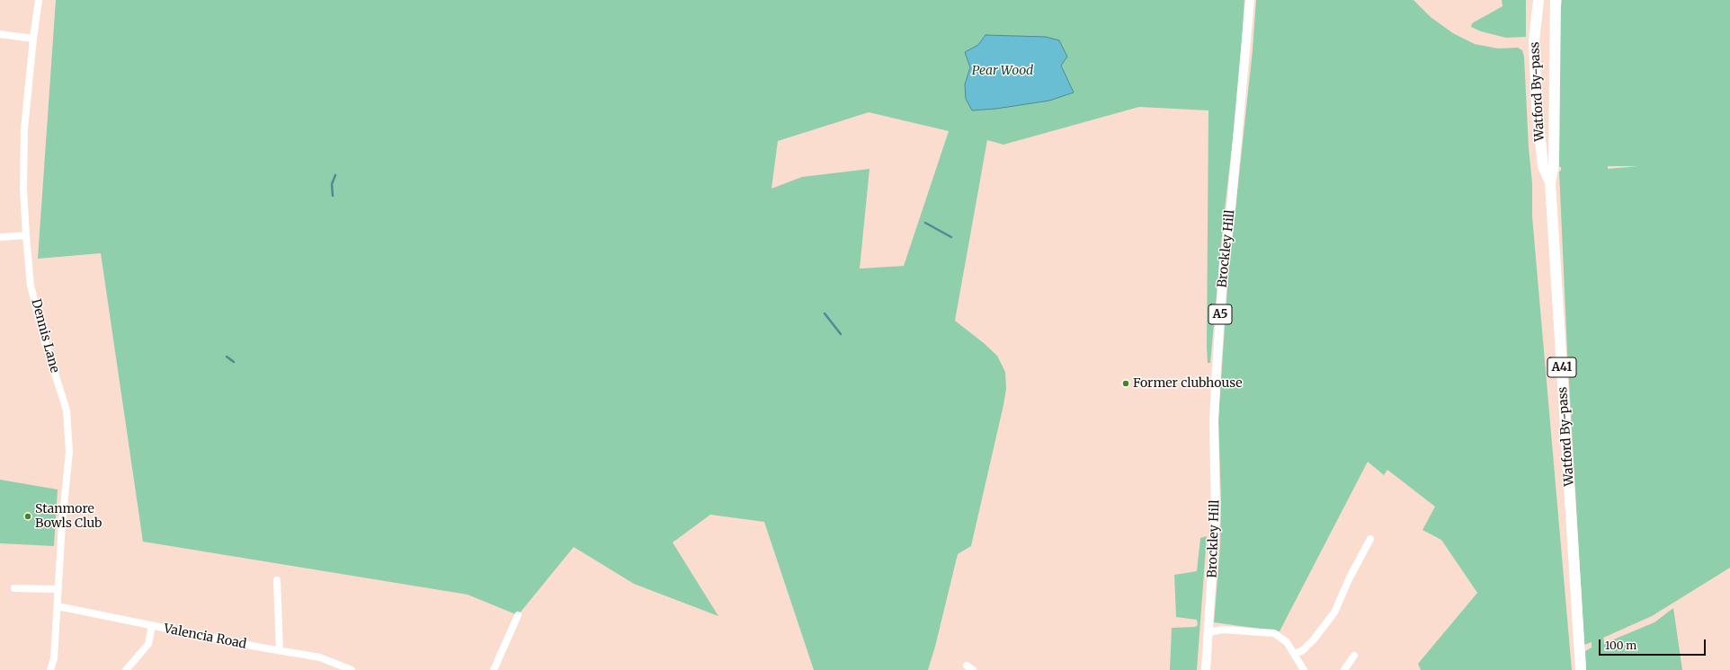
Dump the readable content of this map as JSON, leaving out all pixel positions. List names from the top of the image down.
{
  "streets": {
    "highway": ["Watford By-pass", "A41"],
    "main road": ["Brockley Hill", "A5"],
    "street": ["Dennis Lane", "Valencia Road"]
  },
  "crossings": [
    ["Dennis Lane", "Valencia Road"]
  ],
  "parks": ["Pear Wood"],
  "places": ["Former clubhouse", "Stanmore Bowls Club"],
  "scale_bar": "100 m"
}
